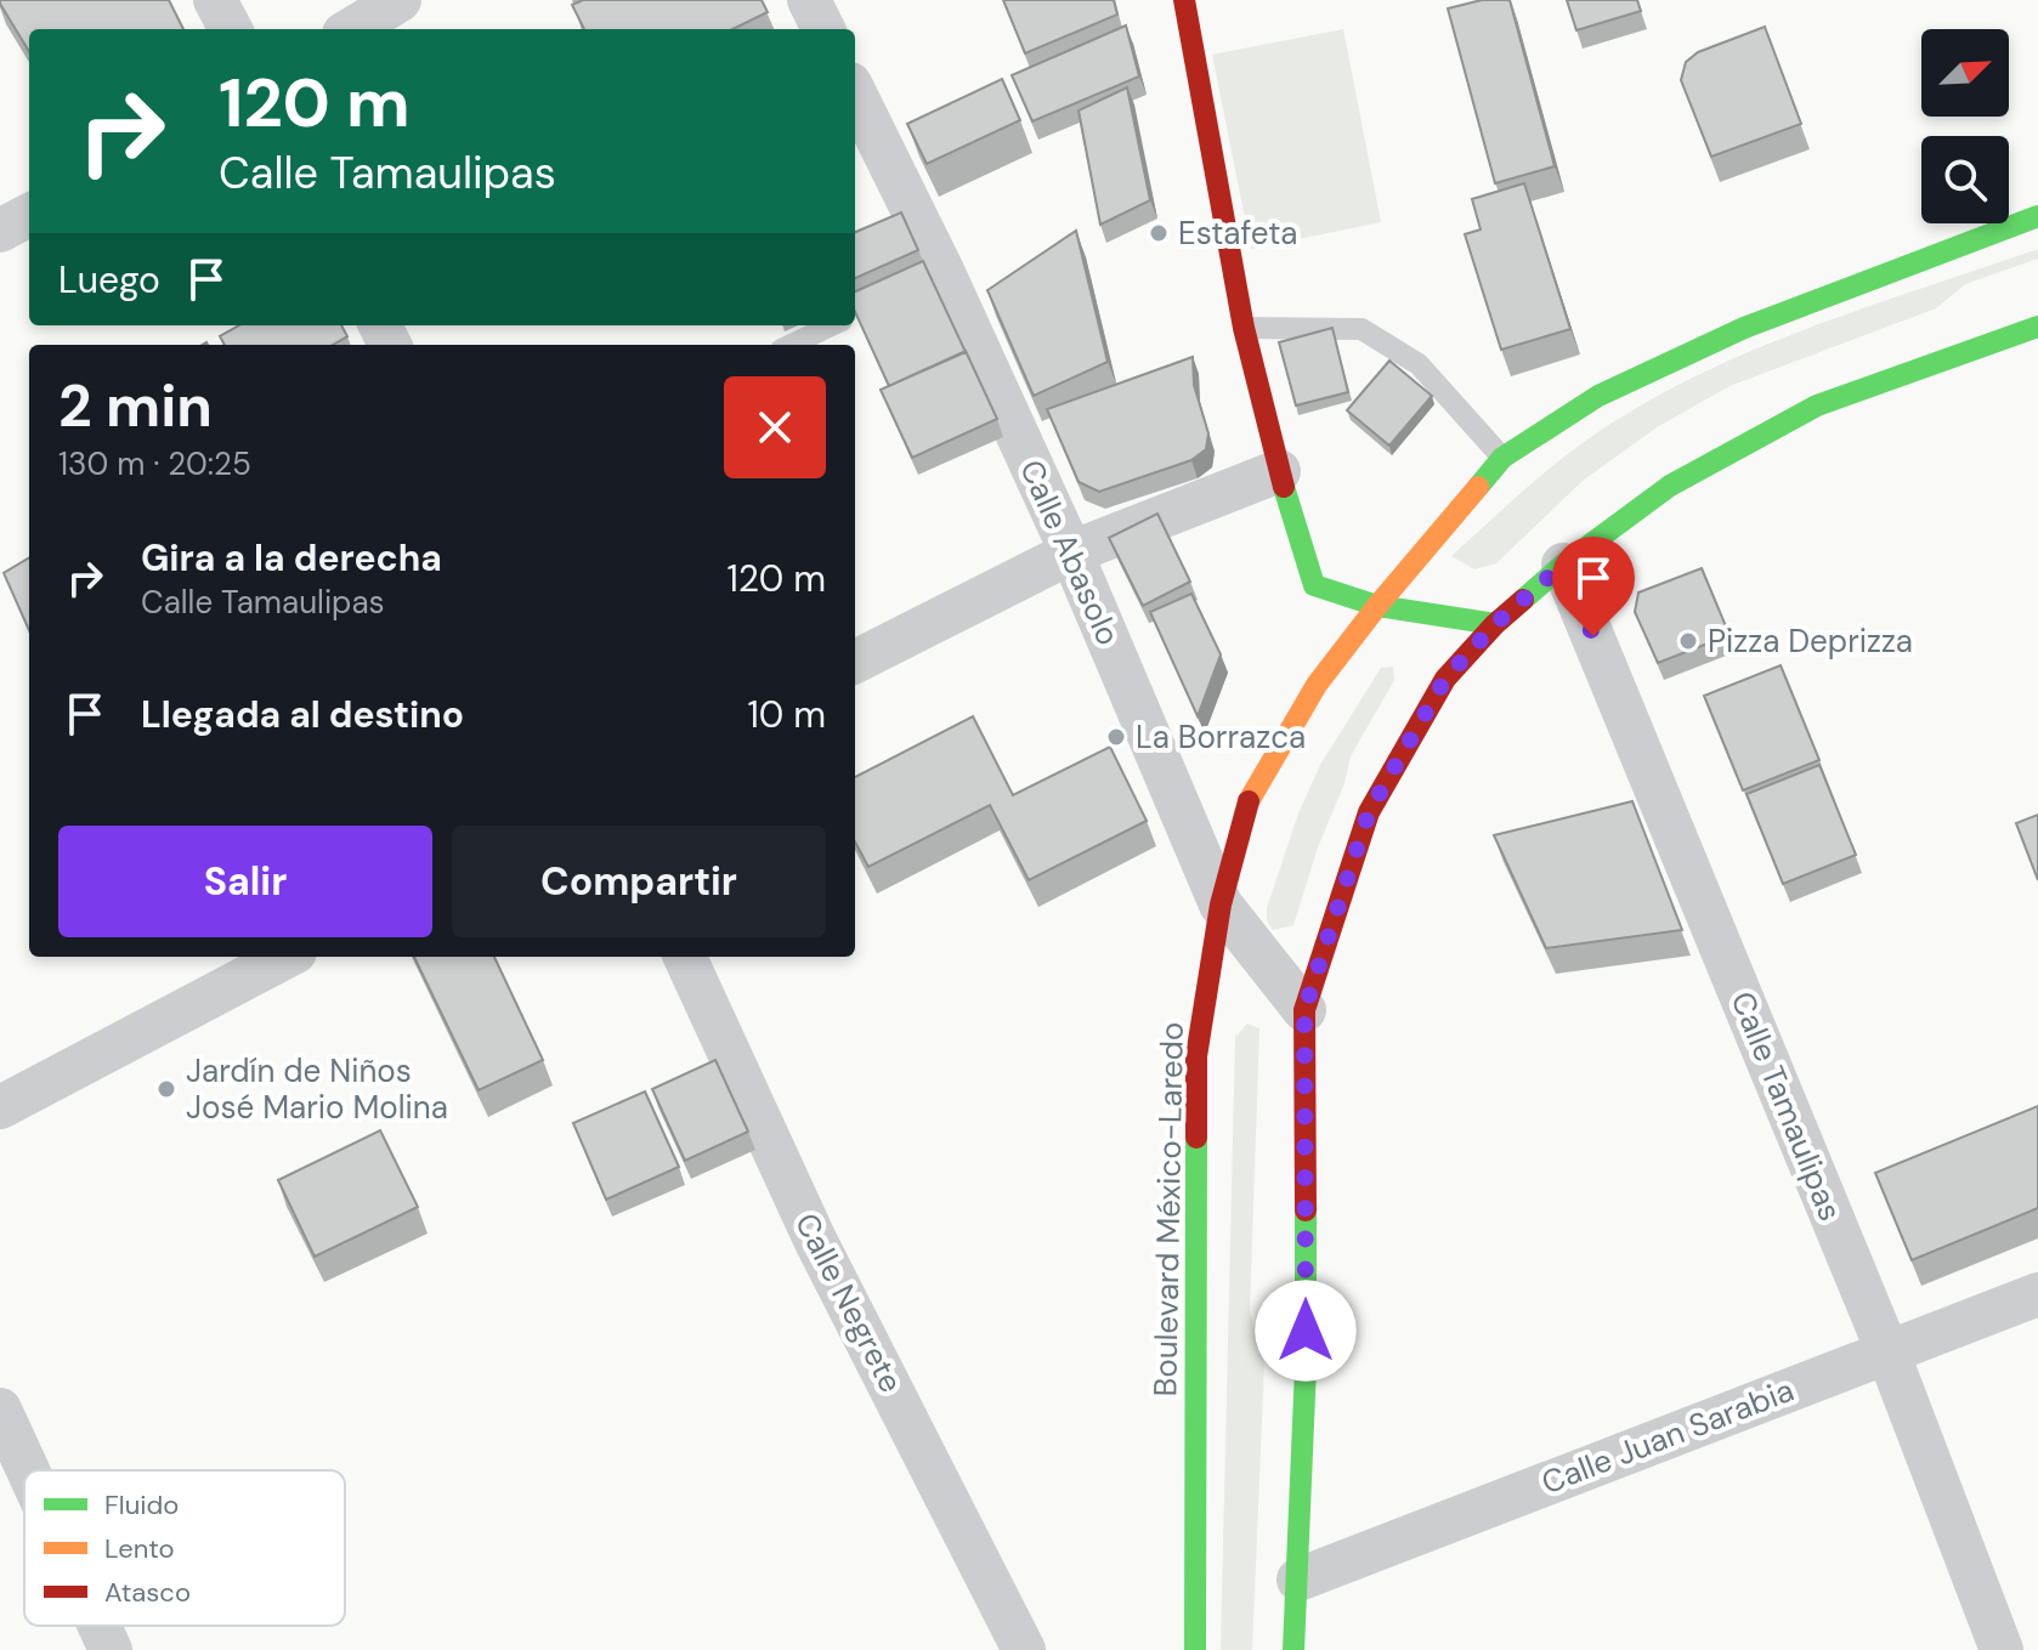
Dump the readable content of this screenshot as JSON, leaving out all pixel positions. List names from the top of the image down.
{
  "streets": {
    "main road": ["Boulevard México-Laredo"],
    "street": [
      "Calle Abasolo",
      "Calle Tamaulipas",
      "Calle Negrete",
      "Calle Juan Sarabia"
    ]
  },
  "crossings": [
    ["Calle Abasolo", "Boulevard México-Laredo"],
    ["Calle Tamaulipas", "Calle Juan Sarabia"]
  ],
  "places": [
    "Estafeta",
    "Pizza Deprizza",
    "La Borrazca",
    "Jardín de Niños José Mario Molina"
  ],
  "legend": ["Fluido", "Lento", "Atasco"],
  "north": "top right",
  "page": {
    "turn": ["120 m", "Calle Tamaulipas"],
    "then": "Luego",
    "heading": ["2 min", "130 m · 20:25"],
    "list": [
      {
        "name": "Gira a la derecha",
        "note": "Calle Tamaulipas",
        "value": "120 m"
      },
      {
        "name": "Llegada al destino",
        "value": "10 m"
      }
    ],
    "buttons": ["Salir", "Compartir"]
  }
}
